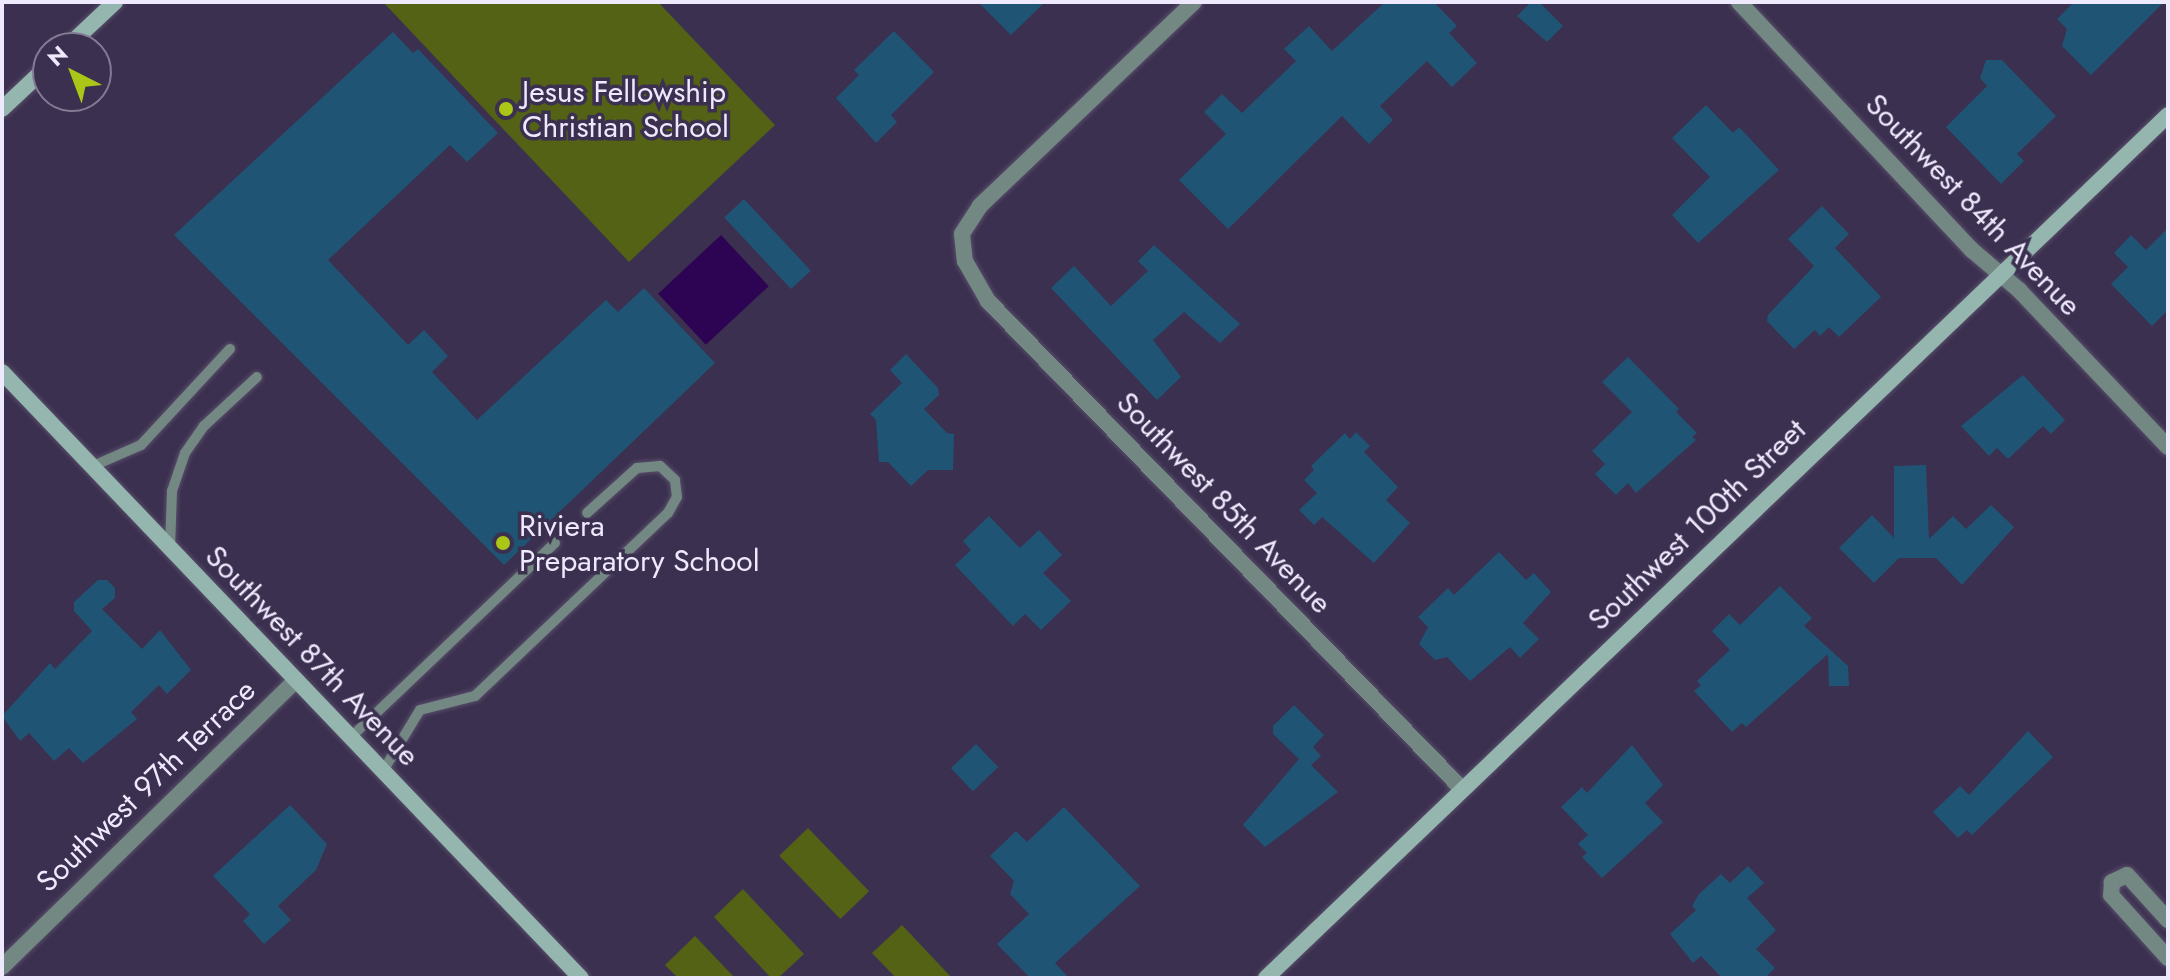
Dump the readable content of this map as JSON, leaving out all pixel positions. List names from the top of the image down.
{
  "streets": {
    "street": [
      "Southwest 84th Avenue",
      "Southwest 85th Avenue",
      "Southwest 100th Street",
      "Southwest 87th Avenue",
      "Southwest 97th Terrace"
    ]
  },
  "crossings": [
    ["Southwest 84th Avenue", "Southwest 100th Street"],
    ["Southwest 85th Avenue", "Southwest 100th Street"],
    ["Southwest 87th Avenue", "Southwest 97th Terrace"]
  ],
  "places": ["Jesus Fellowship Christian School", "Riviera Preparatory School"],
  "north": "top left"
}
